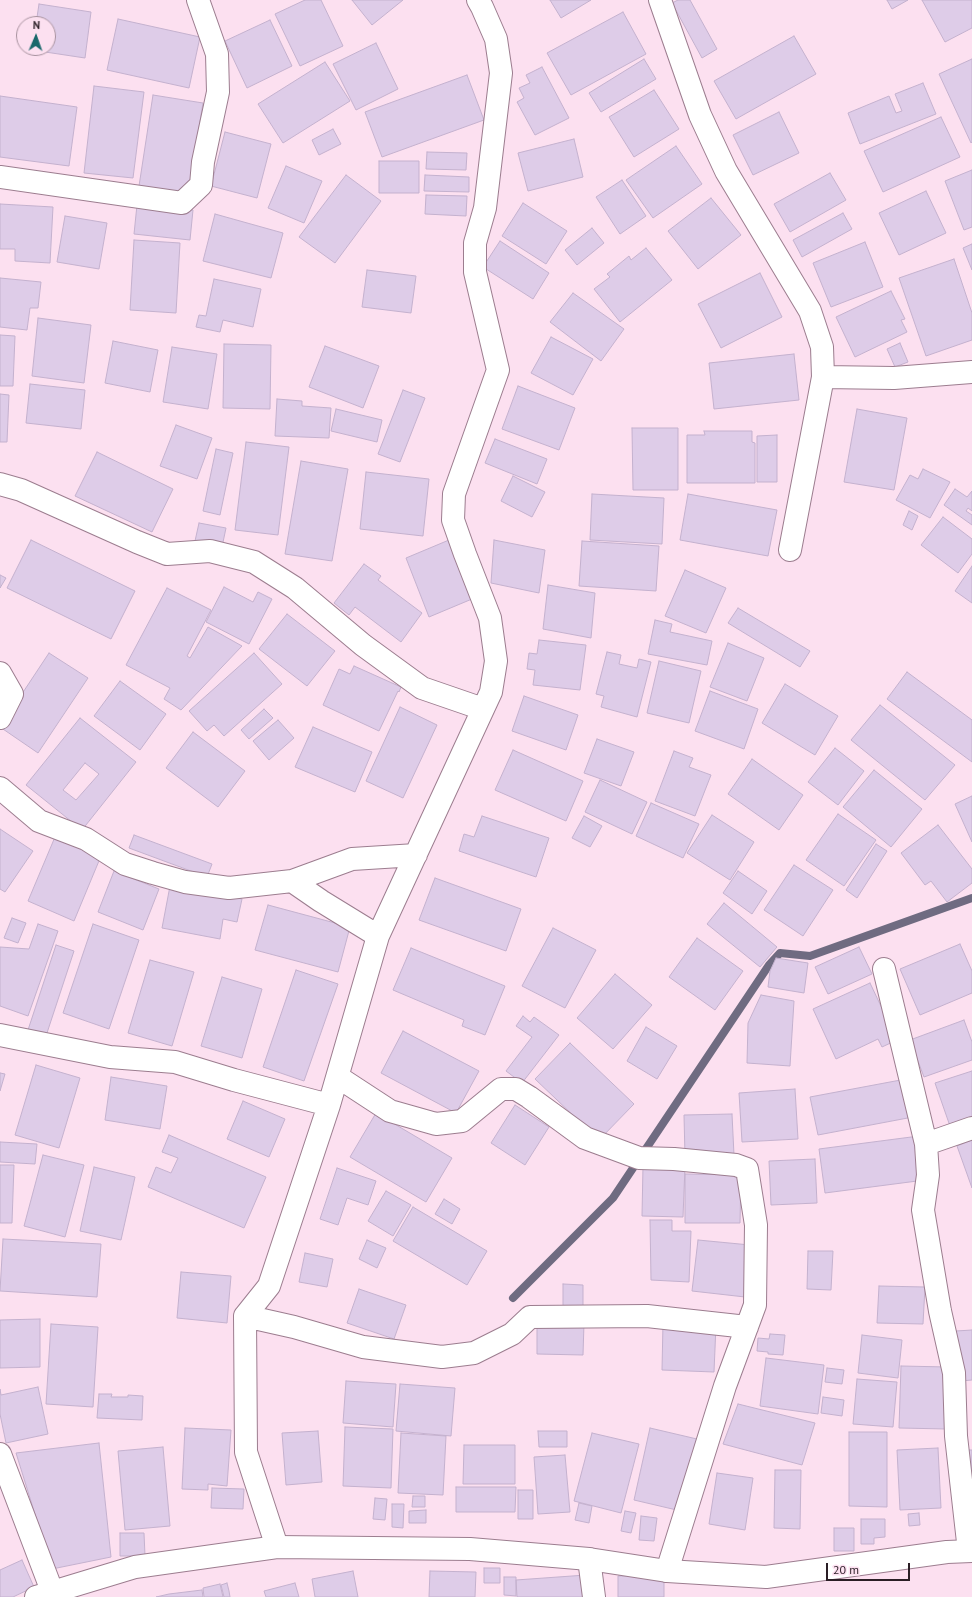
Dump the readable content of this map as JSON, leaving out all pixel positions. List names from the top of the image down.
{
  "scale_bar": "20 m",
  "north": "top"
}
